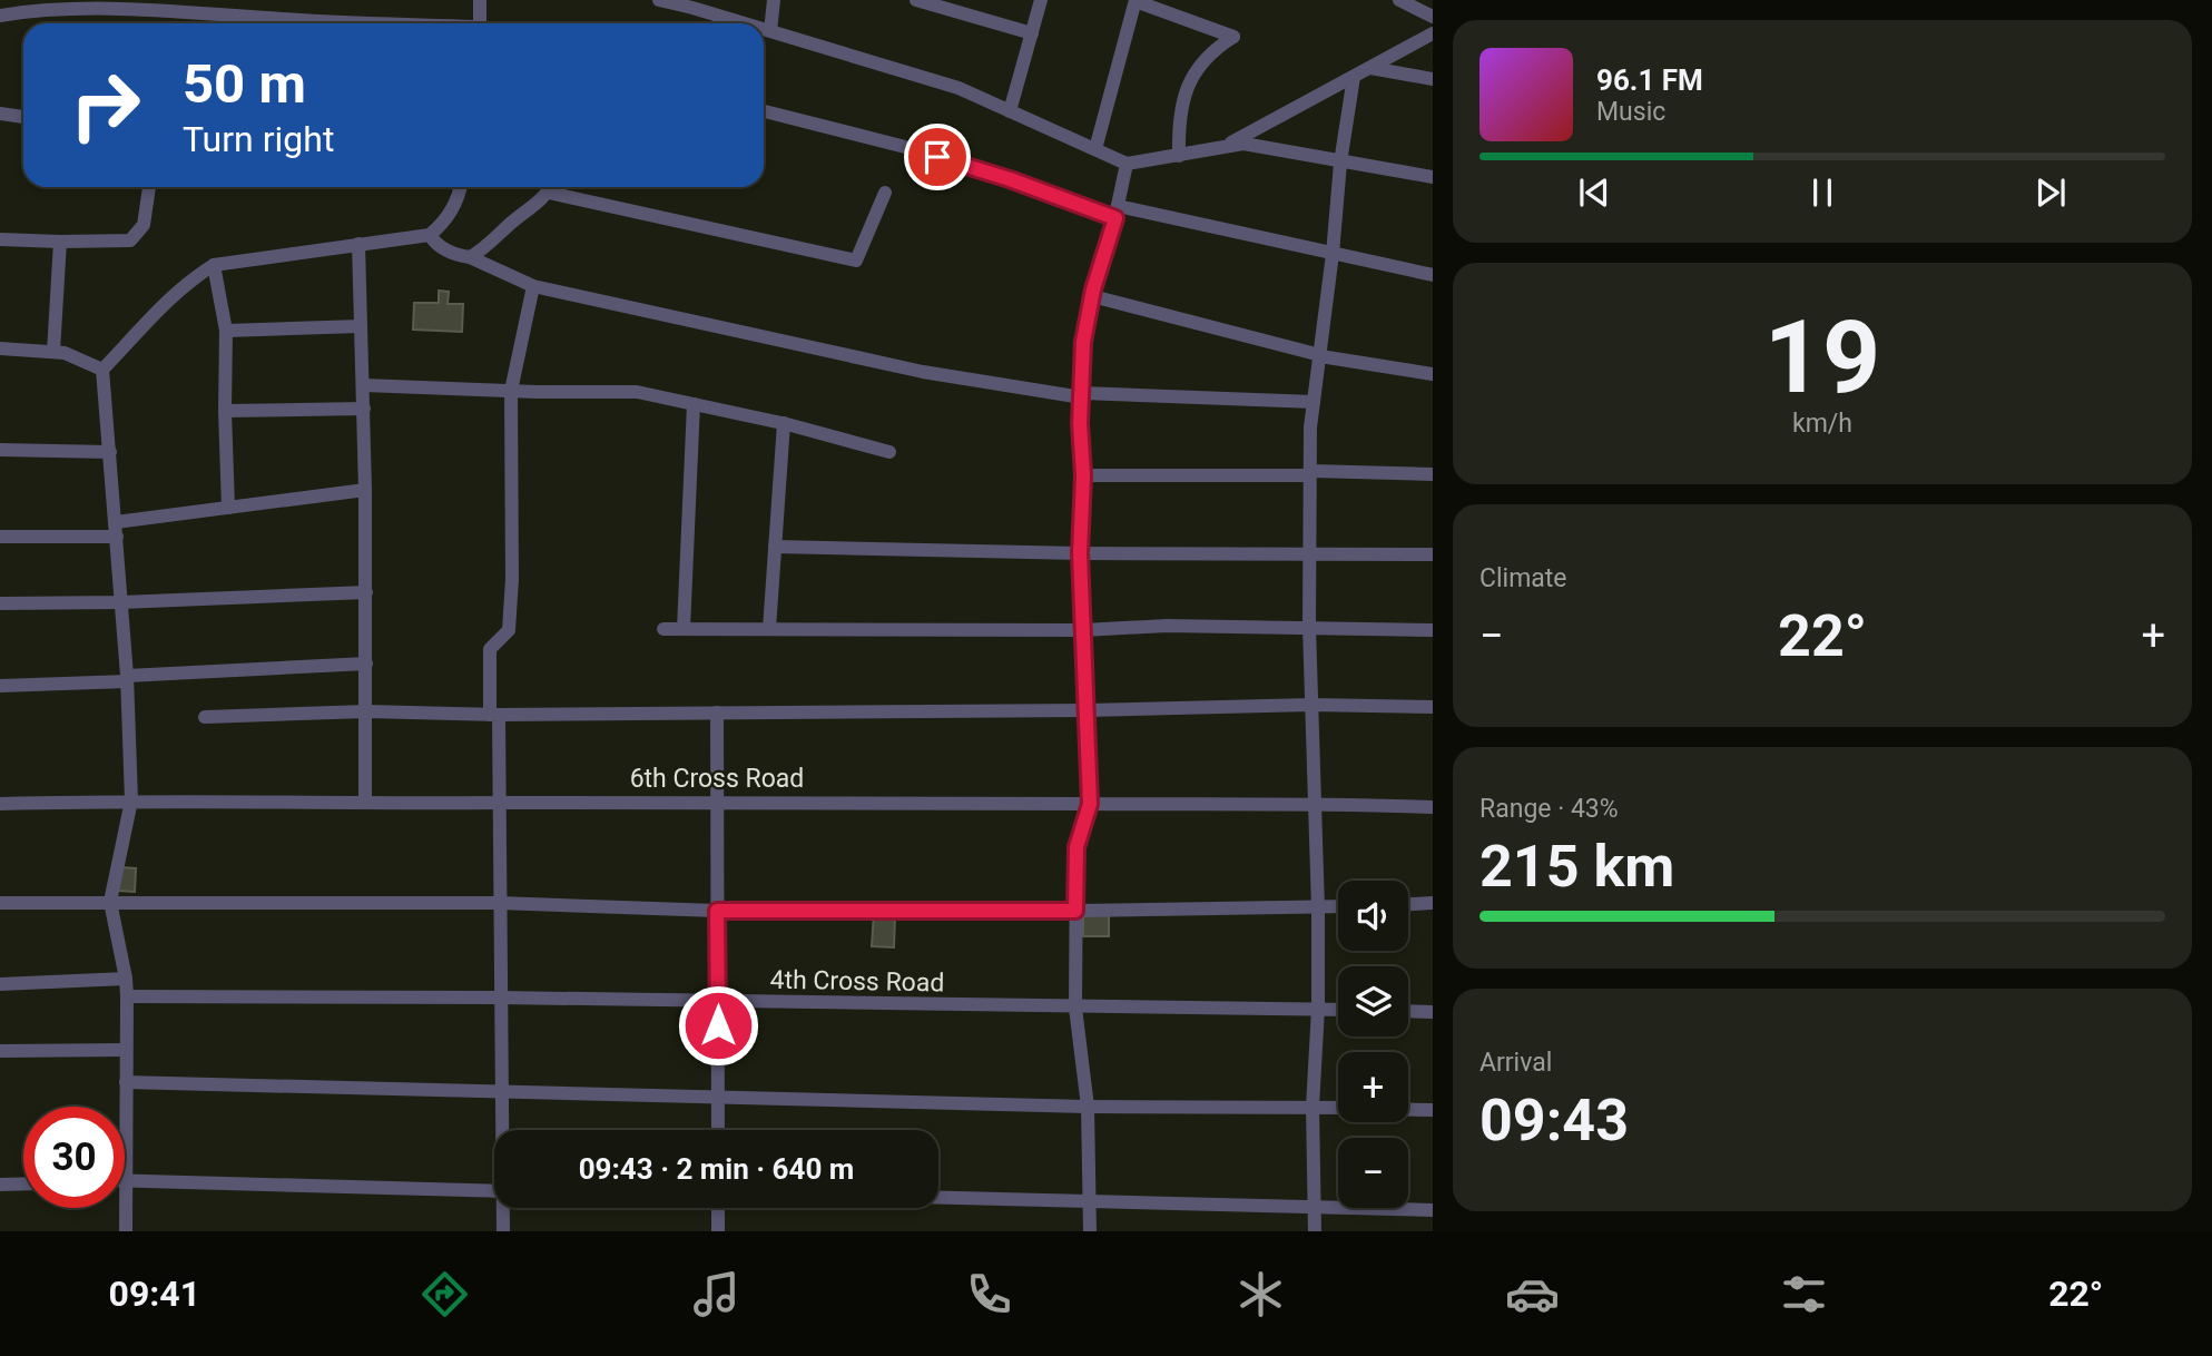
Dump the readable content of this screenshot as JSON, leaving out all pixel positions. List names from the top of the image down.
{
  "streets": {
    "street": ["6th Cross Road", "4th Cross Road"]
  },
  "page": {
    "turn": ["50 m", "Turn right"],
    "song": ["96.1 FM", "Music"],
    "tile": [
      ["19", "km/h"],
      "Climate",
      ["Range · 43%", "215 km"],
      ["Arrival", "09:43"]
    ],
    "heat": ["−", "22°", "+"],
    "map_buttons": ["+", "−"],
    "limit": "30",
    "trip": "09:43 · 2 min · 640 m",
    "tabs": ["09:41", "22°"]
  }
}
